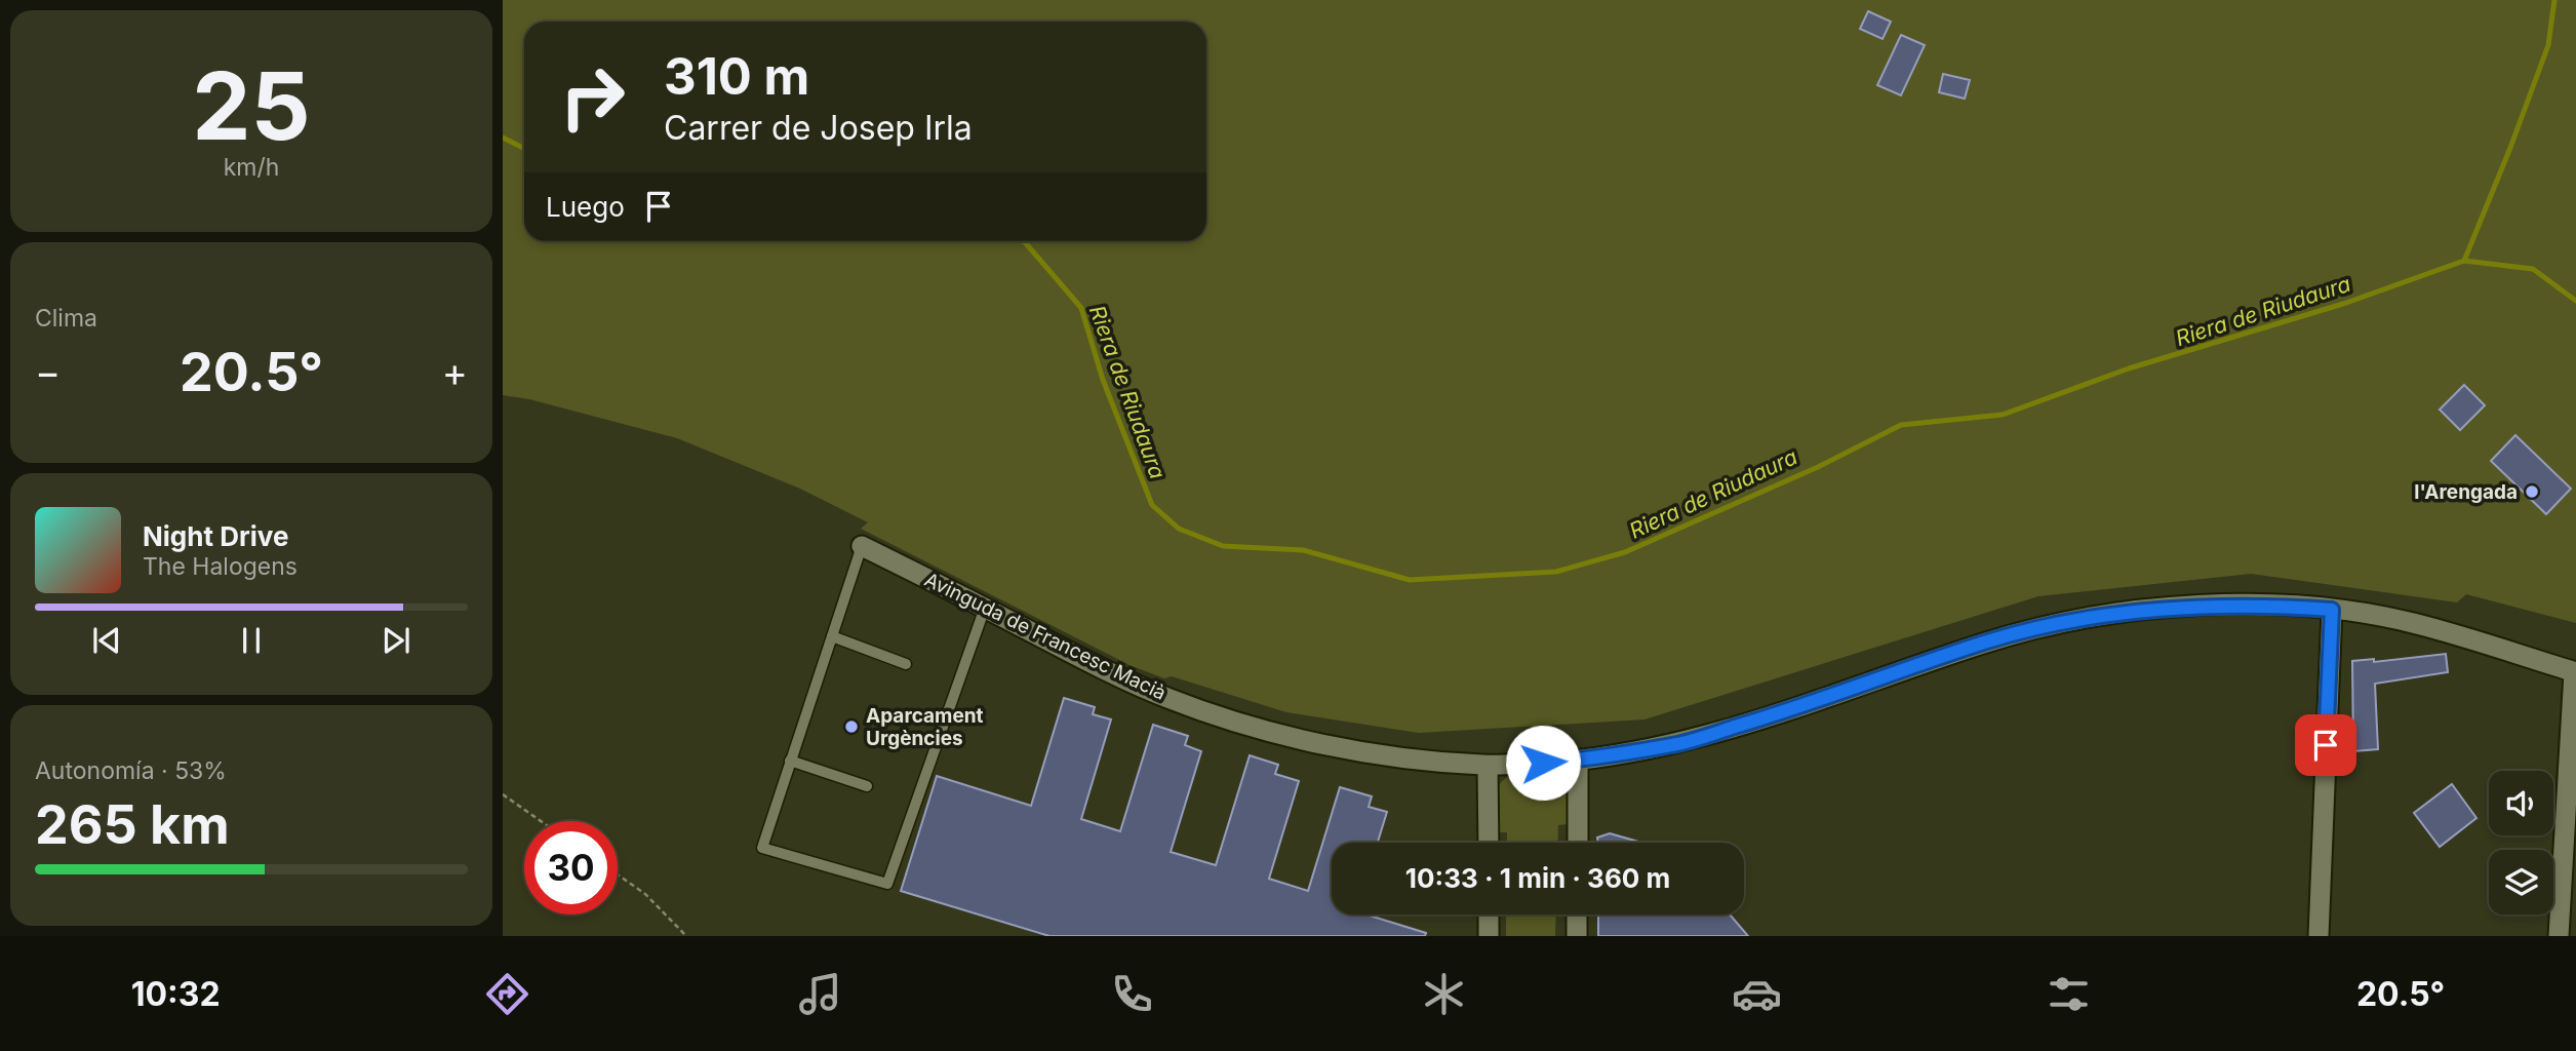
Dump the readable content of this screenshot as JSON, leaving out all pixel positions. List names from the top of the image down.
{
  "streets": {
    "street": ["Avinguda de Francesc Macià"]
  },
  "water": ["Riera de Riudaura"],
  "places": ["l'Arengada", "Aparcament Urgències"],
  "page": {
    "tile": [
      ["25", "km/h"],
      "Clima",
      ["Autonomía · 53%", "265 km"]
    ],
    "turn": ["310 m", "Carrer de Josep Irla"],
    "then": "Luego",
    "heat": ["−", "20.5°", "+"],
    "song": ["Night Drive", "The Halogens"],
    "limit": "30",
    "trip": "10:33 · 1 min · 360 m",
    "tabs": ["10:32", "20.5°"]
  }
}
